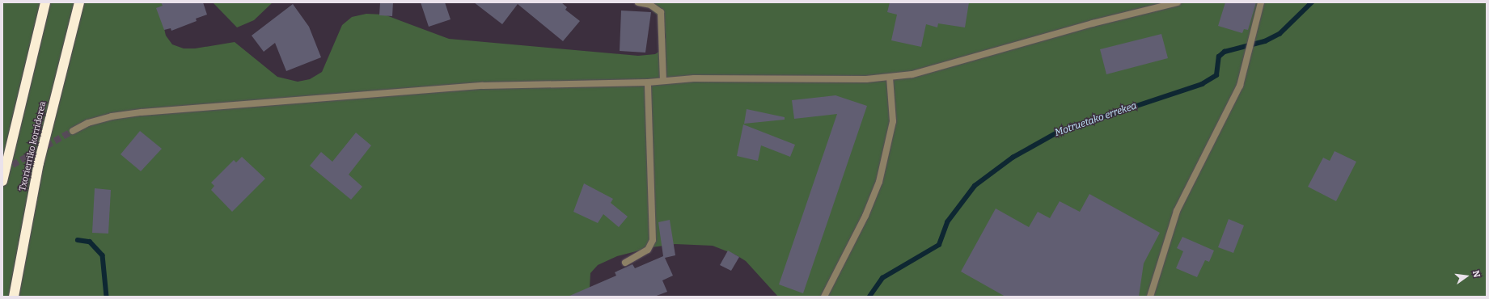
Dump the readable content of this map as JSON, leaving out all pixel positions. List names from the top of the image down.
{
  "streets": {
    "highway": ["Txorierriko korridorea"]
  },
  "water": ["Motruetako errekea"],
  "north": "right"
}
